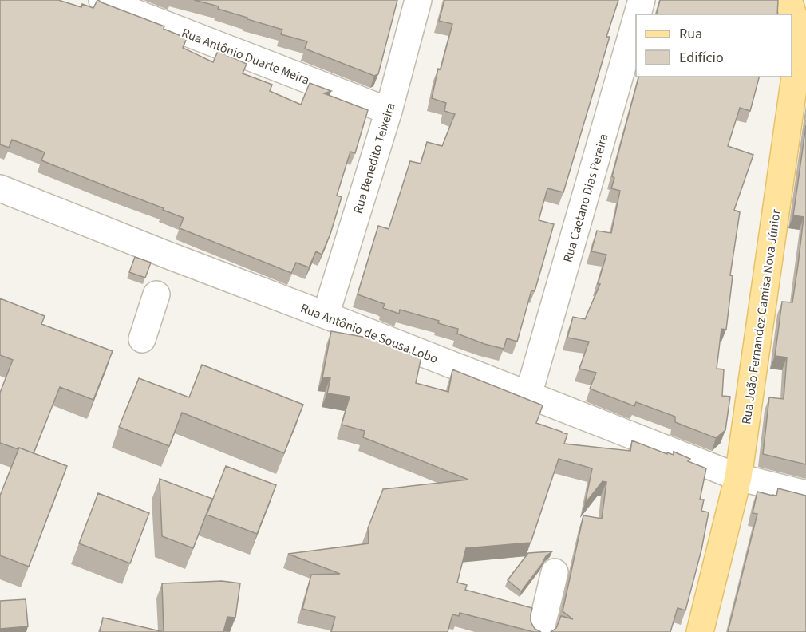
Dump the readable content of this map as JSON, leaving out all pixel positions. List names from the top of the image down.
{
  "streets": {
    "main road": ["Rua João Fernandez Camisa Nova Júnior"],
    "street": [
      "Rua Antônio Duarte Meira",
      "Rua Benedito Teixeira",
      "Rua Caetano Dias Pereira",
      "Rua Antônio de Sousa Lobo"
    ]
  },
  "crossings": [
    ["Rua Antônio Duarte Meira", "Rua Benedito Teixeira"],
    ["Rua Benedito Teixeira", "Rua Antônio de Sousa Lobo"],
    ["Rua Caetano Dias Pereira", "Rua Antônio de Sousa Lobo"],
    ["Rua João Fernandez Camisa Nova Júnior", "Rua Antônio de Sousa Lobo"]
  ],
  "legend": ["Rua", "Edifício"]
}
